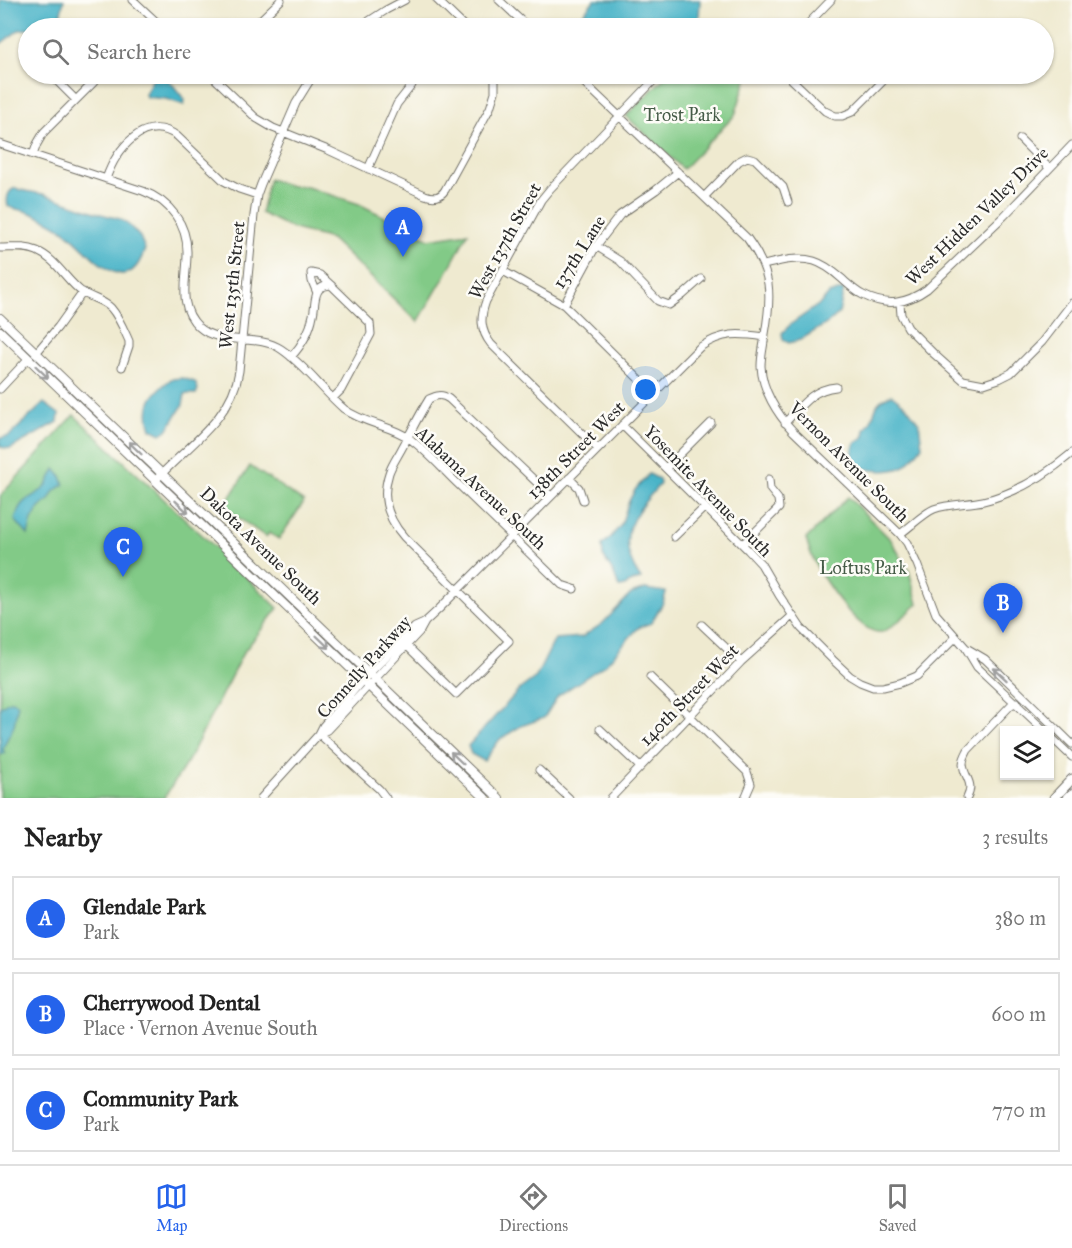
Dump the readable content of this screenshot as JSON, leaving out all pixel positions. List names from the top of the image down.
{
  "streets": {
    "main road": ["Dakota Avenue South"],
    "street": [
      "West Hidden Valley Drive",
      "West 137th Street",
      "137th Lane",
      "West 135th Street",
      "138th Street West",
      "Vernon Avenue South",
      "Alabama Avenue South",
      "Yosemite Avenue South",
      "Connelly Parkway",
      "140th Street West"
    ]
  },
  "crossings": [
    ["West 137th Street", "138th Street West"],
    ["West 137th Street", "Vernon Avenue South"],
    ["137th Lane", "Vernon Avenue South"],
    ["West 135th Street", "Alabama Avenue South"],
    ["West 135th Street", "Dakota Avenue South"],
    ["138th Street West", "Vernon Avenue South"],
    ["138th Street West", "Alabama Avenue South"],
    ["138th Street West", "Yosemite Avenue South"],
    ["138th Street West", "Connelly Parkway"],
    ["Vernon Avenue South", "Yosemite Avenue South"],
    ["Yosemite Avenue South", "140th Street West"],
    ["Dakota Avenue South", "Connelly Parkway"]
  ],
  "parks": ["Trost Park", "Loftus Park"],
  "page": {
    "search": "Search here",
    "pins": ["A", "C", "B"],
    "heading": ["Nearby", "3 results"],
    "list": [
      {
        "mark": "A",
        "name": "Glendale Park",
        "note": "Park",
        "value": "380 m"
      },
      {
        "mark": "B",
        "name": "Cherrywood Dental",
        "note": "Place · Vernon Avenue South",
        "value": "600 m"
      },
      {
        "mark": "C",
        "name": "Community Park",
        "note": "Park",
        "value": "770 m"
      }
    ],
    "nav": ["Map", "Directions", "Saved"]
  }
}
